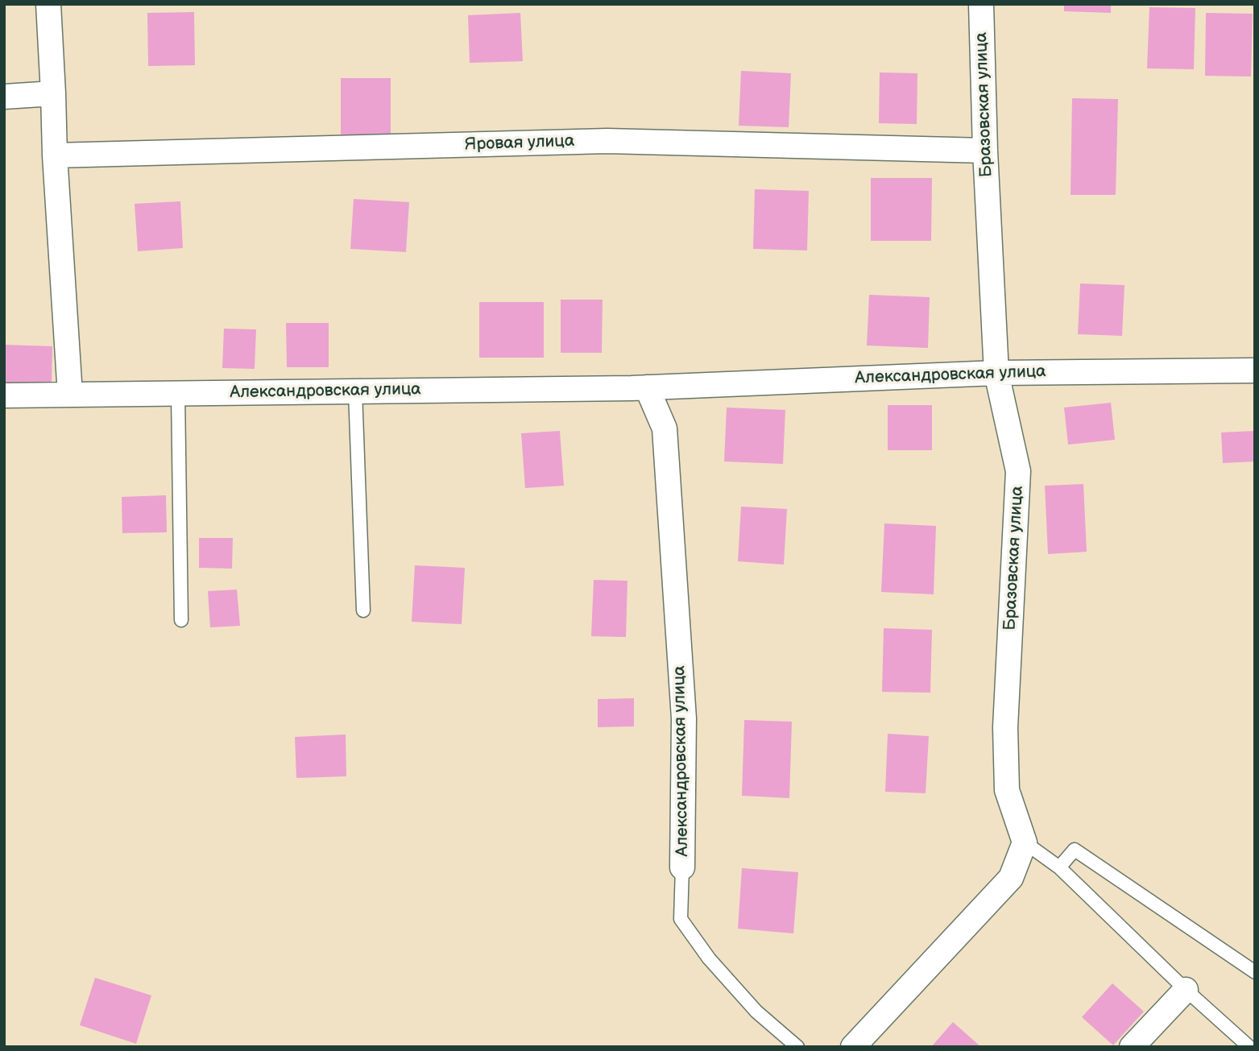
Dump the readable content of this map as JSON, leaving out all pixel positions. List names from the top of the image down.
{
  "streets": {
    "street": ["Бразовская улица", "Яровая улица", "Александровская улица"]
  },
  "crossings": [
    ["Бразовская улица", "Яровая улица"],
    ["Бразовская улица", "Александровская улица"]
  ]
}
